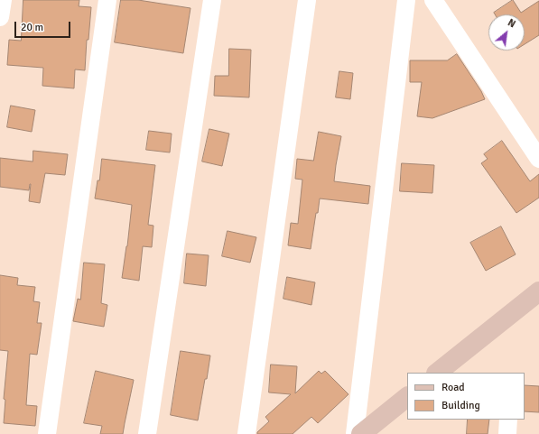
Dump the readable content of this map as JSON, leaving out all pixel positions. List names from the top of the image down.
{
  "legend": ["Road", "Building"],
  "scale_bar": "20 m",
  "north": "top right"
}
